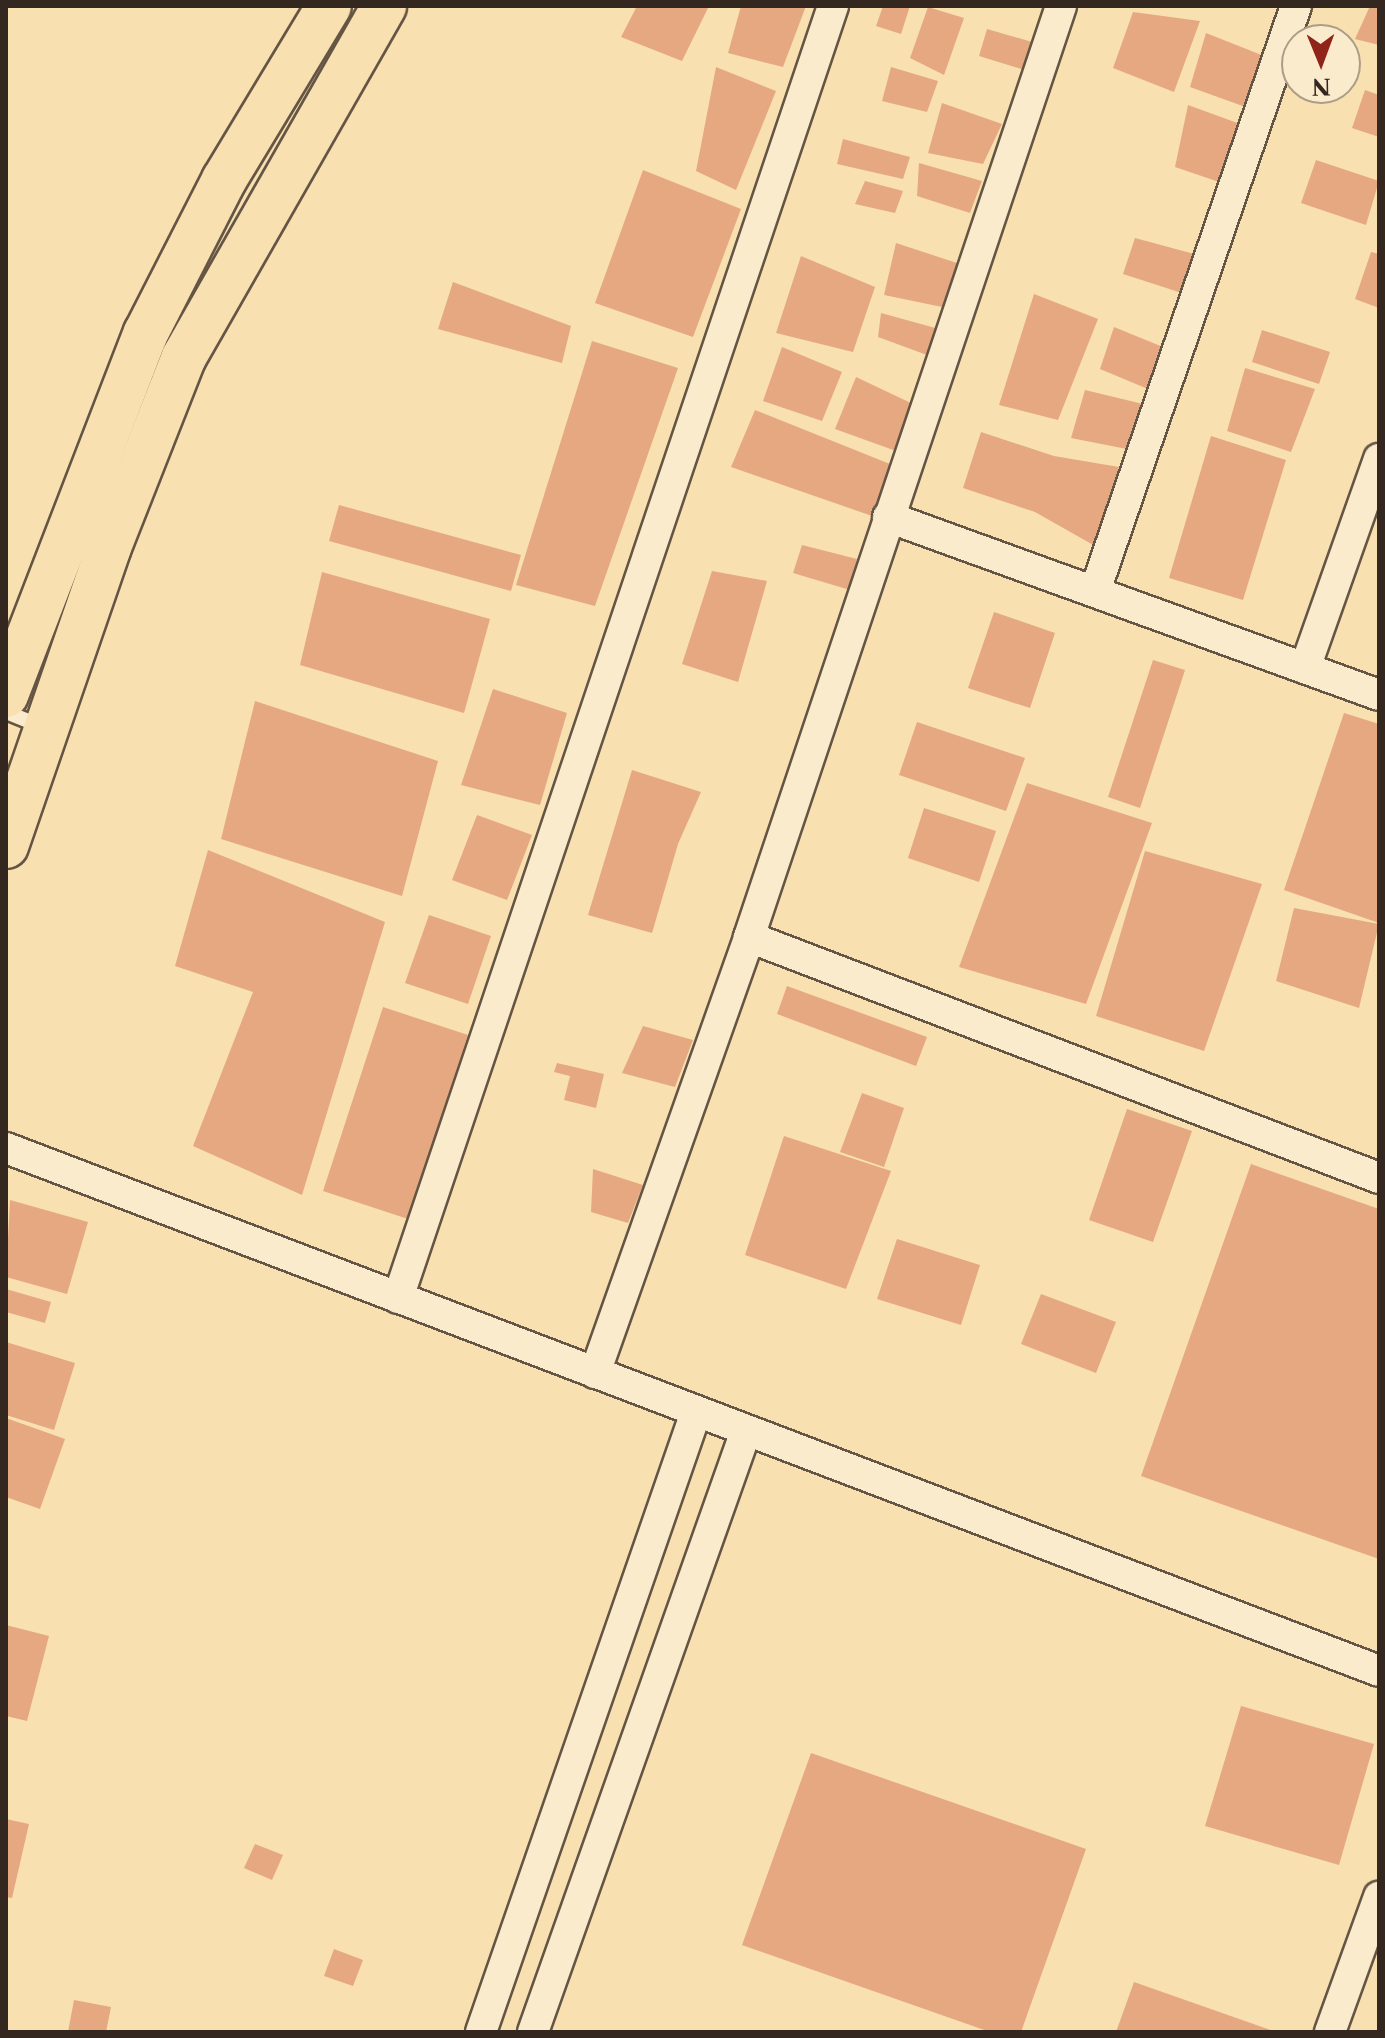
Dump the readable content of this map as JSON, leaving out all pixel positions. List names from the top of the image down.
{
  "north": "bottom"
}
